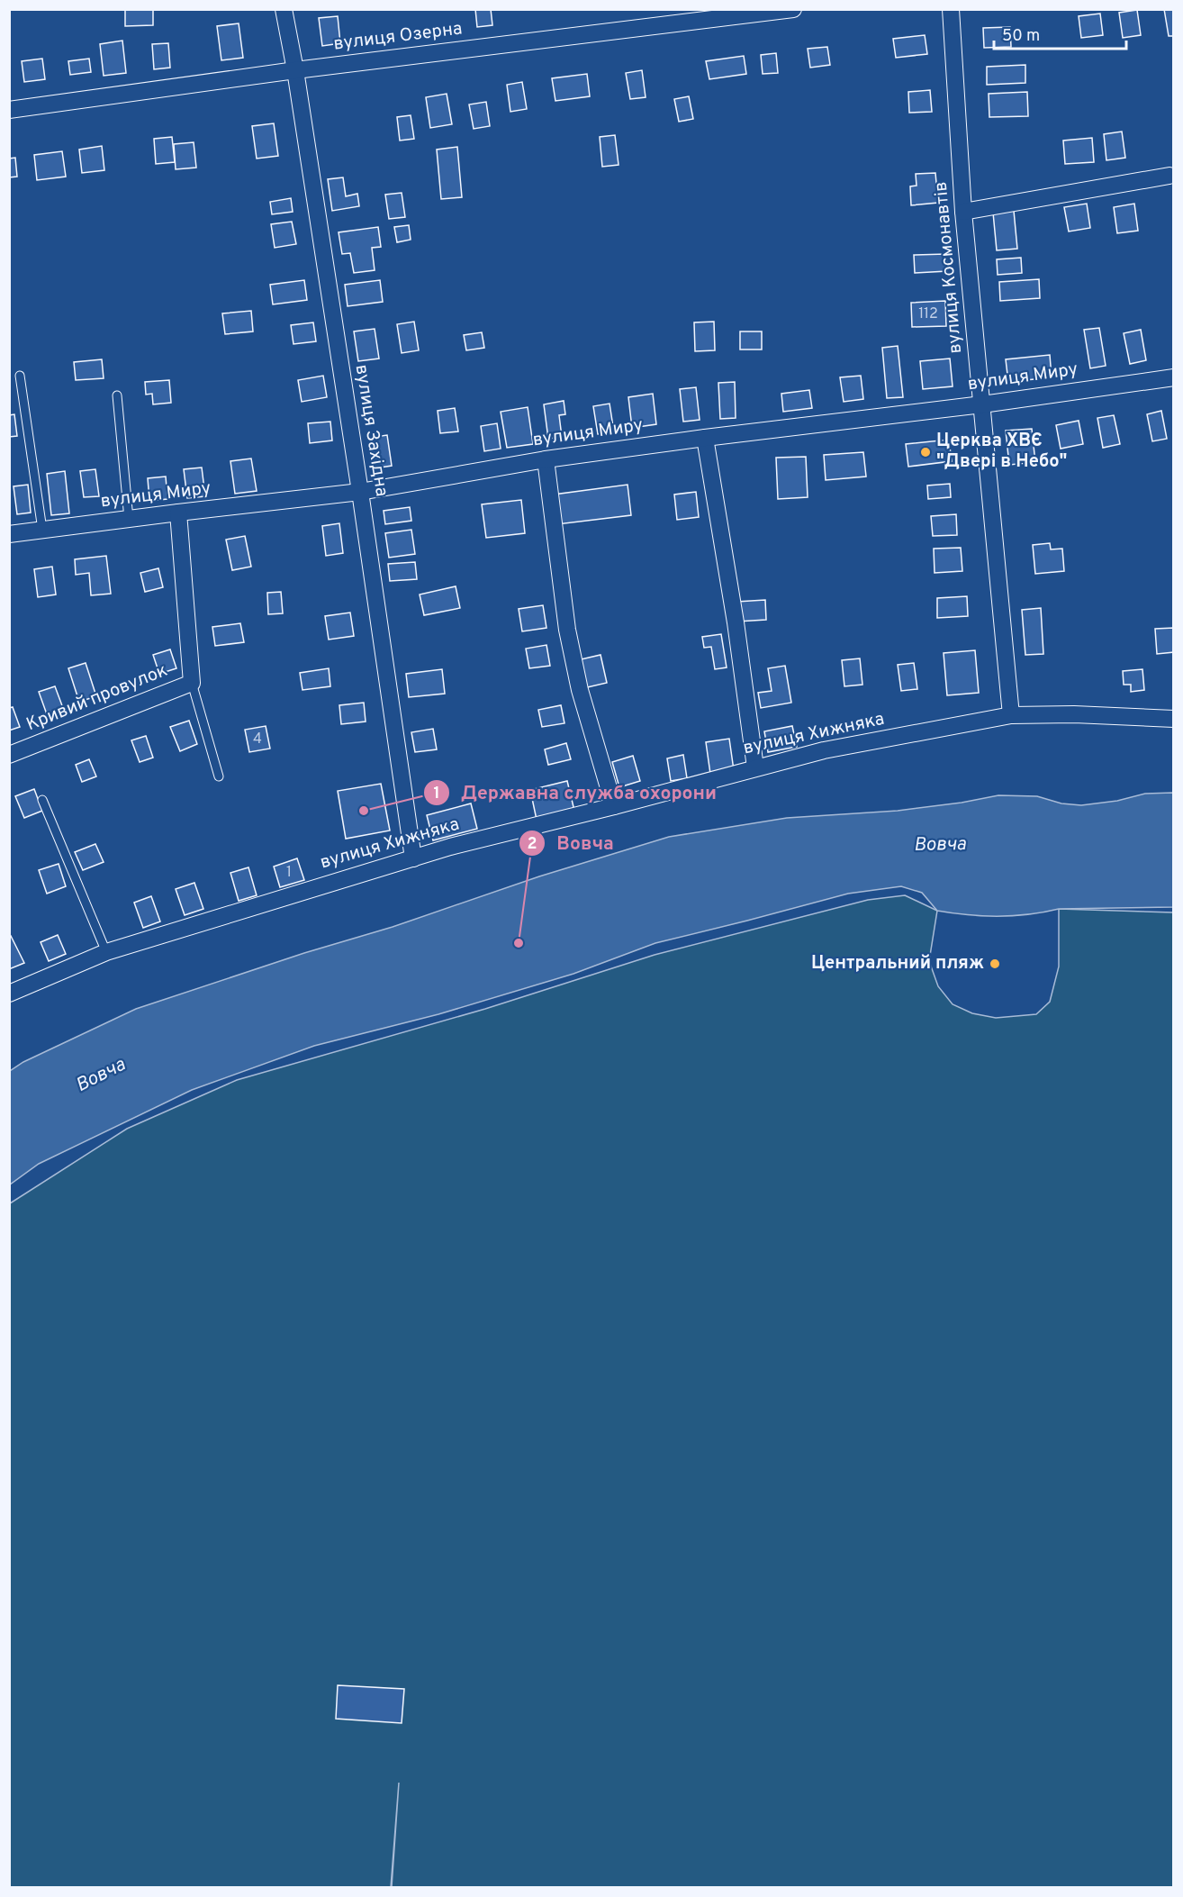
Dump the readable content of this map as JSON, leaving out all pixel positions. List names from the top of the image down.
{
  "streets": {
    "street": [
      "вулиця Озерна",
      "вулиця Космонавтів",
      "вулиця Миру",
      "вулиця Західна",
      "Кривий провулок",
      "вулиця Хижняка"
    ]
  },
  "crossings": [
    ["вулиця Озерна", "вулиця Західна"],
    ["вулиця Космонавтів", "вулиця Миру"],
    ["вулиця Космонавтів", "вулиця Хижняка"],
    ["вулиця Миру", "вулиця Західна"],
    ["вулиця Миру", "Кривий провулок"],
    ["вулиця Західна", "вулиця Хижняка"]
  ],
  "water": ["Вовча"],
  "places": [
    "Церква ХВЄ \"Двері в Небо\"",
    "Державна служба охорони",
    "Вовча",
    "Центральний пляж"
  ],
  "house_numbers": ["112", "4", "1"],
  "scale_bar": "50 m"
}
